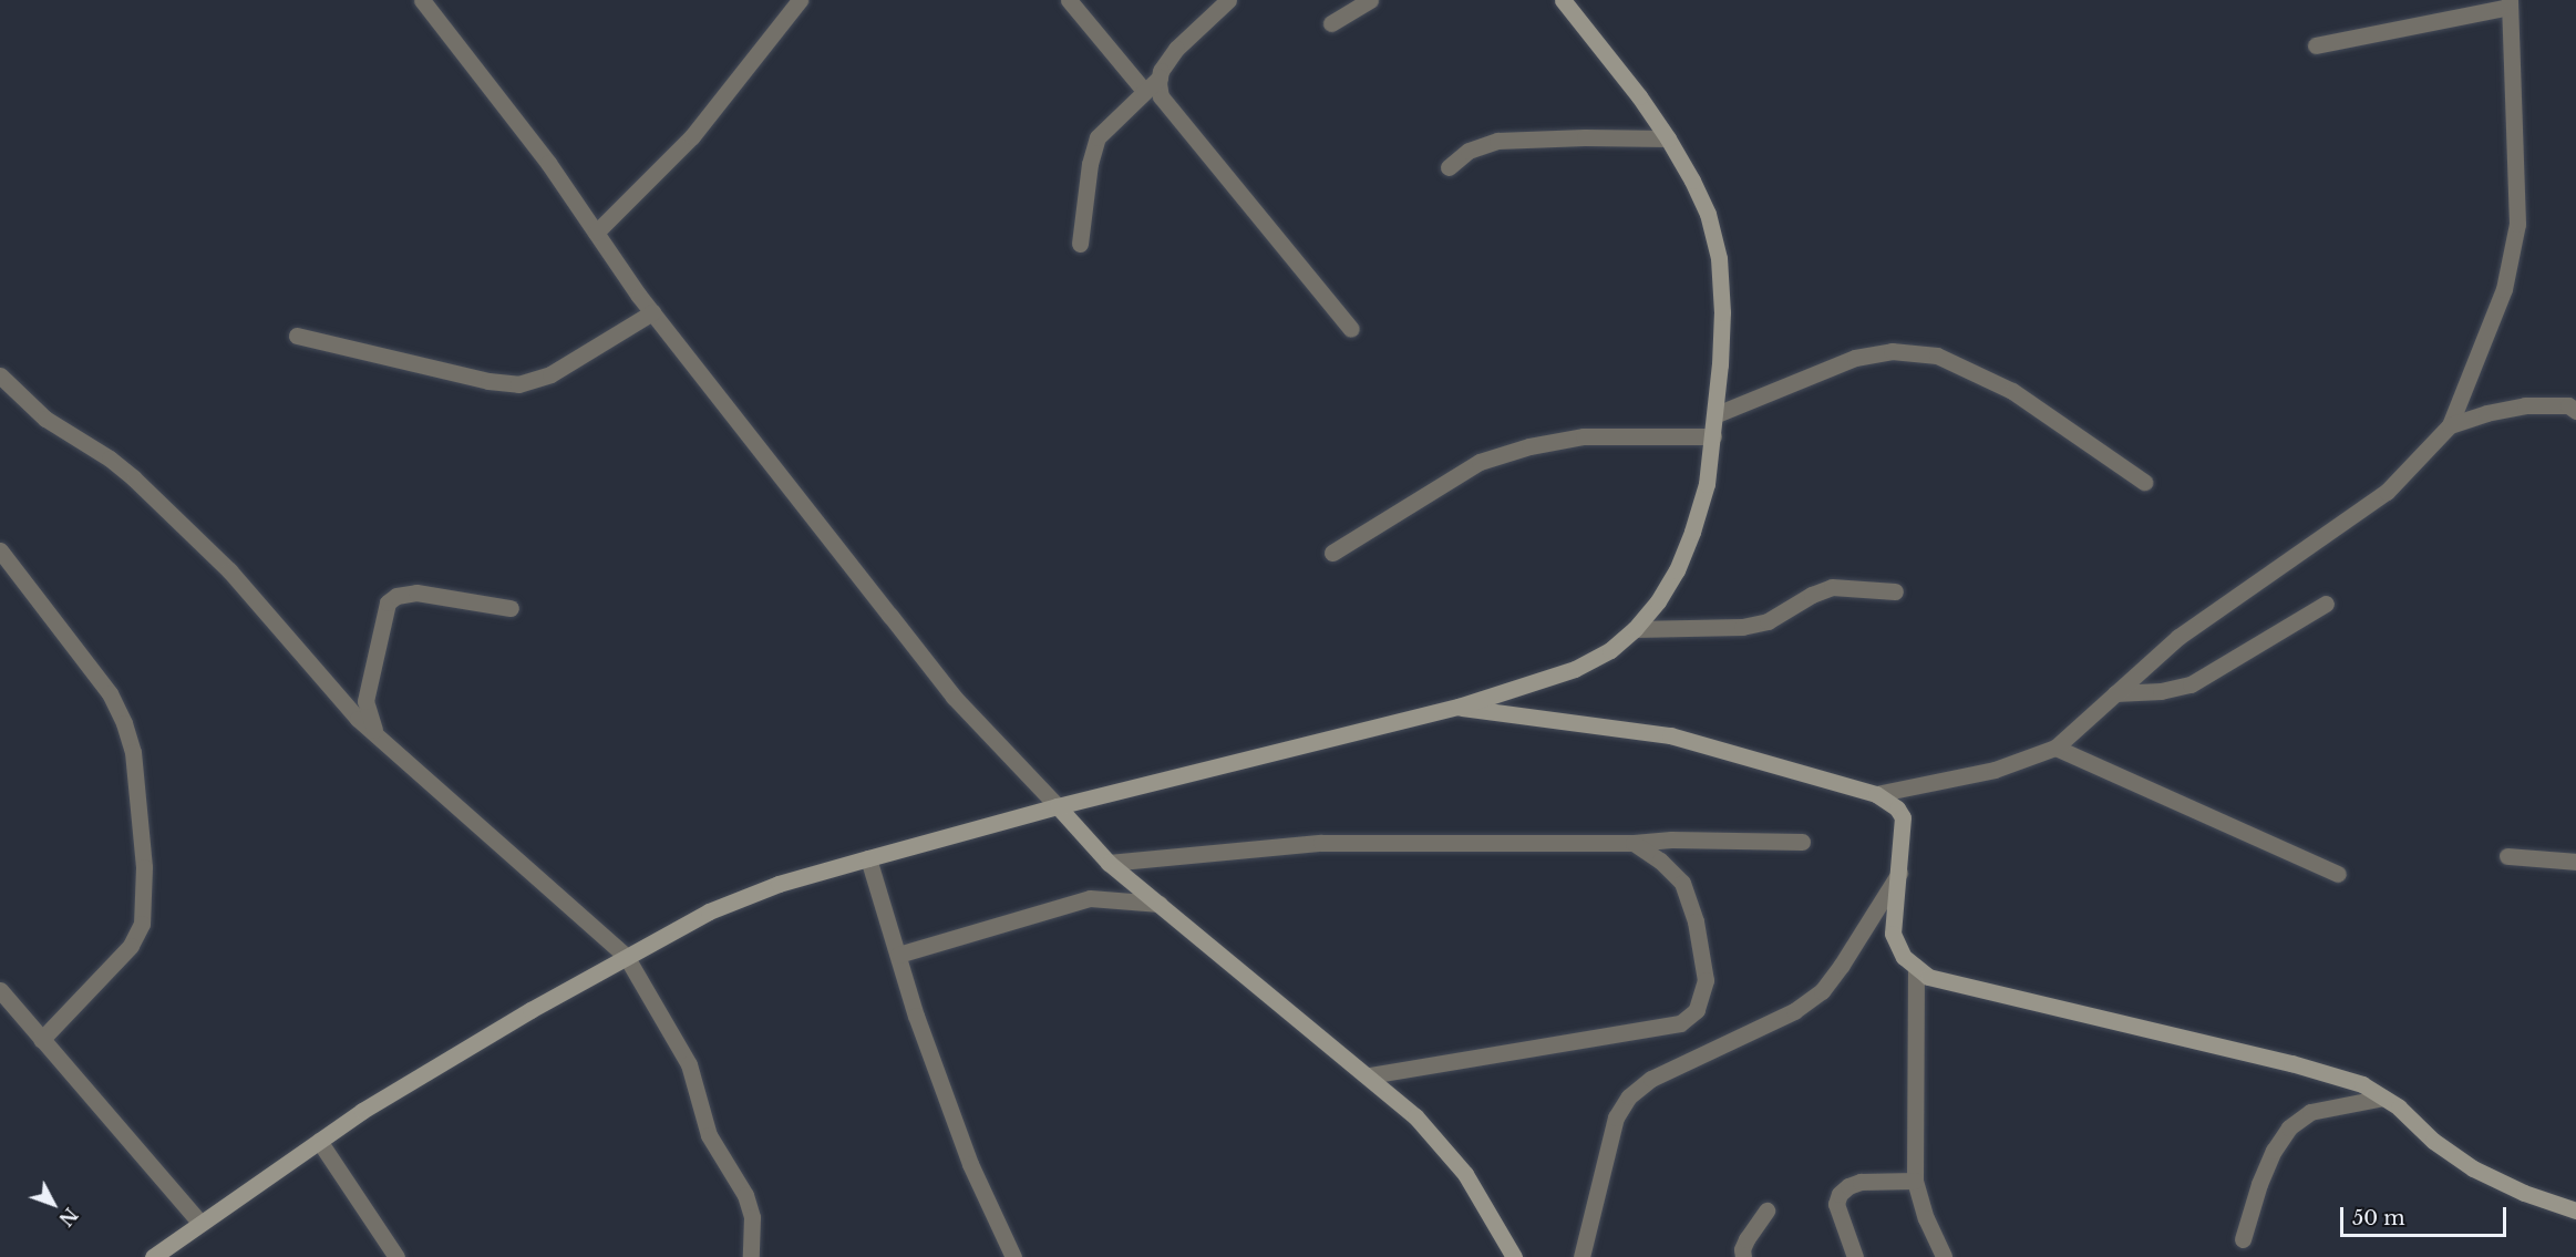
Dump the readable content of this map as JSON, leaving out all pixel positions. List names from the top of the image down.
{
  "scale_bar": "50 m",
  "north": "bottom right"
}
